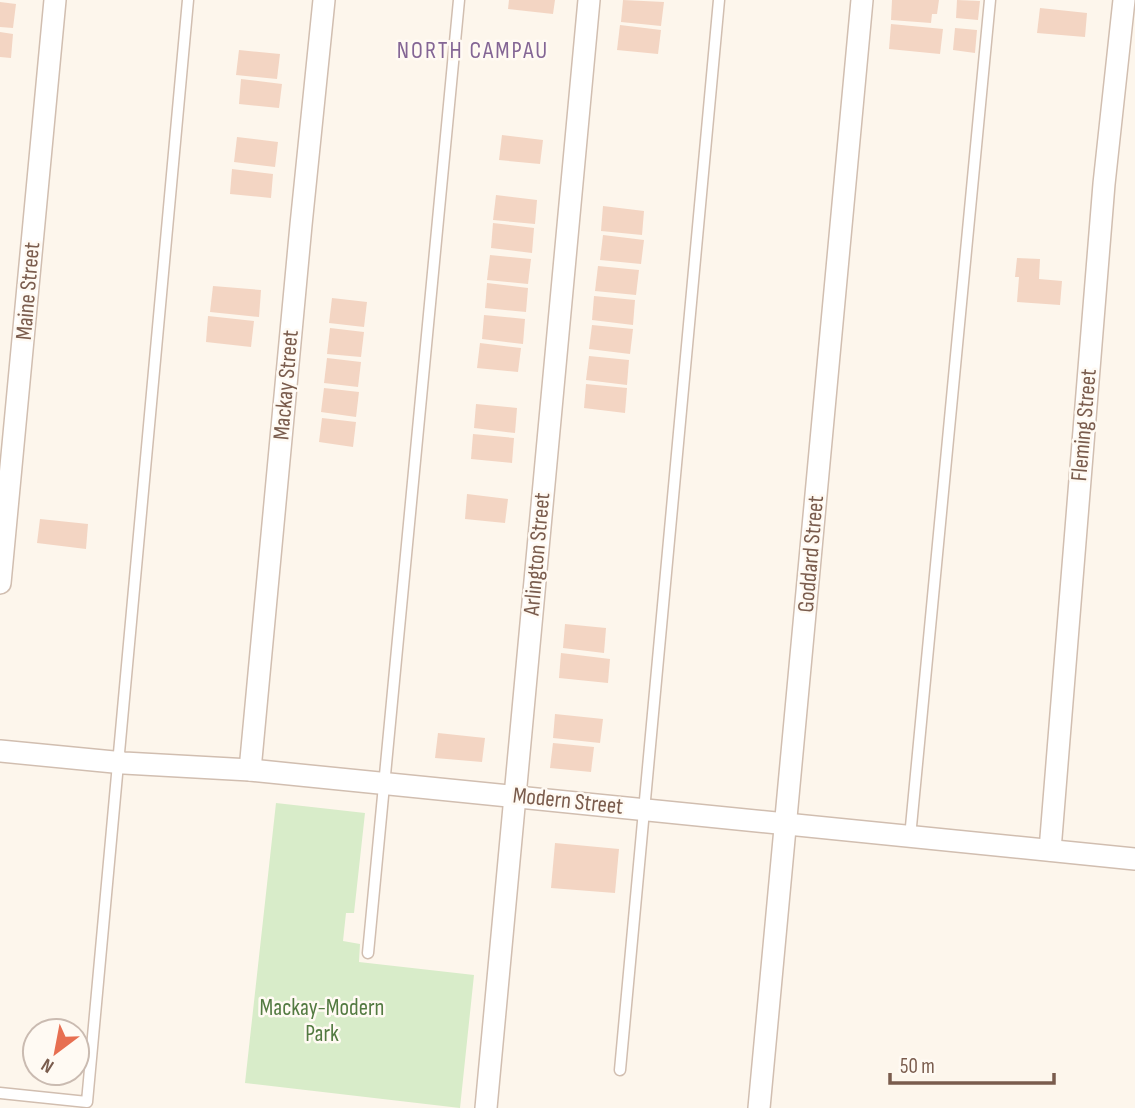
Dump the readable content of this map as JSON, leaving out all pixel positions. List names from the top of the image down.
{
  "streets": {
    "street": [
      "Maine Street",
      "Mackay Street",
      "Fleming Street",
      "Arlington Street",
      "Goddard Street",
      "Modern Street"
    ]
  },
  "crossings": [
    ["Mackay Street", "Modern Street"],
    ["Fleming Street", "Modern Street"],
    ["Arlington Street", "Modern Street"],
    ["Goddard Street", "Modern Street"]
  ],
  "districts": ["NORTH CAMPAU"],
  "parks": ["Mackay-Modern Park"],
  "scale_bar": "50 m",
  "north": "bottom left"
}
